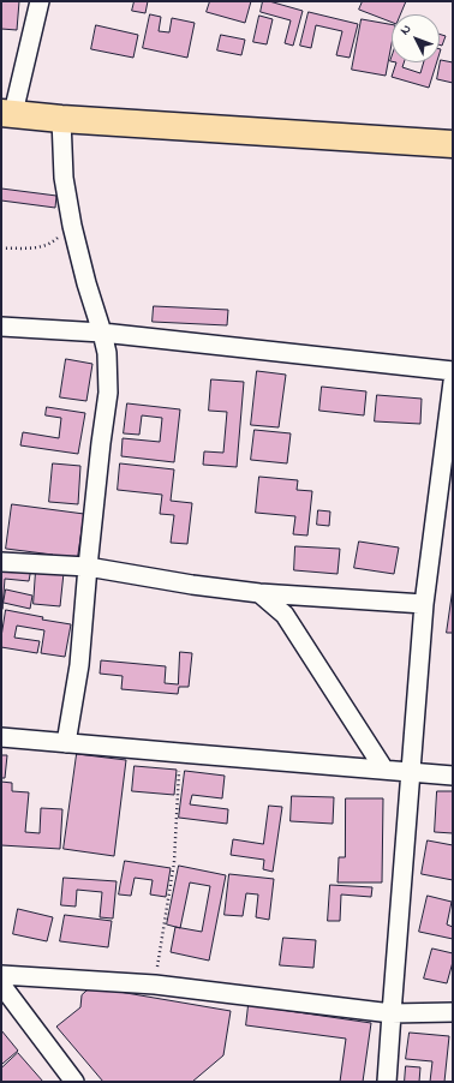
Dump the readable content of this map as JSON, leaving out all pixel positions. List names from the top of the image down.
{
  "north": "top left"
}
